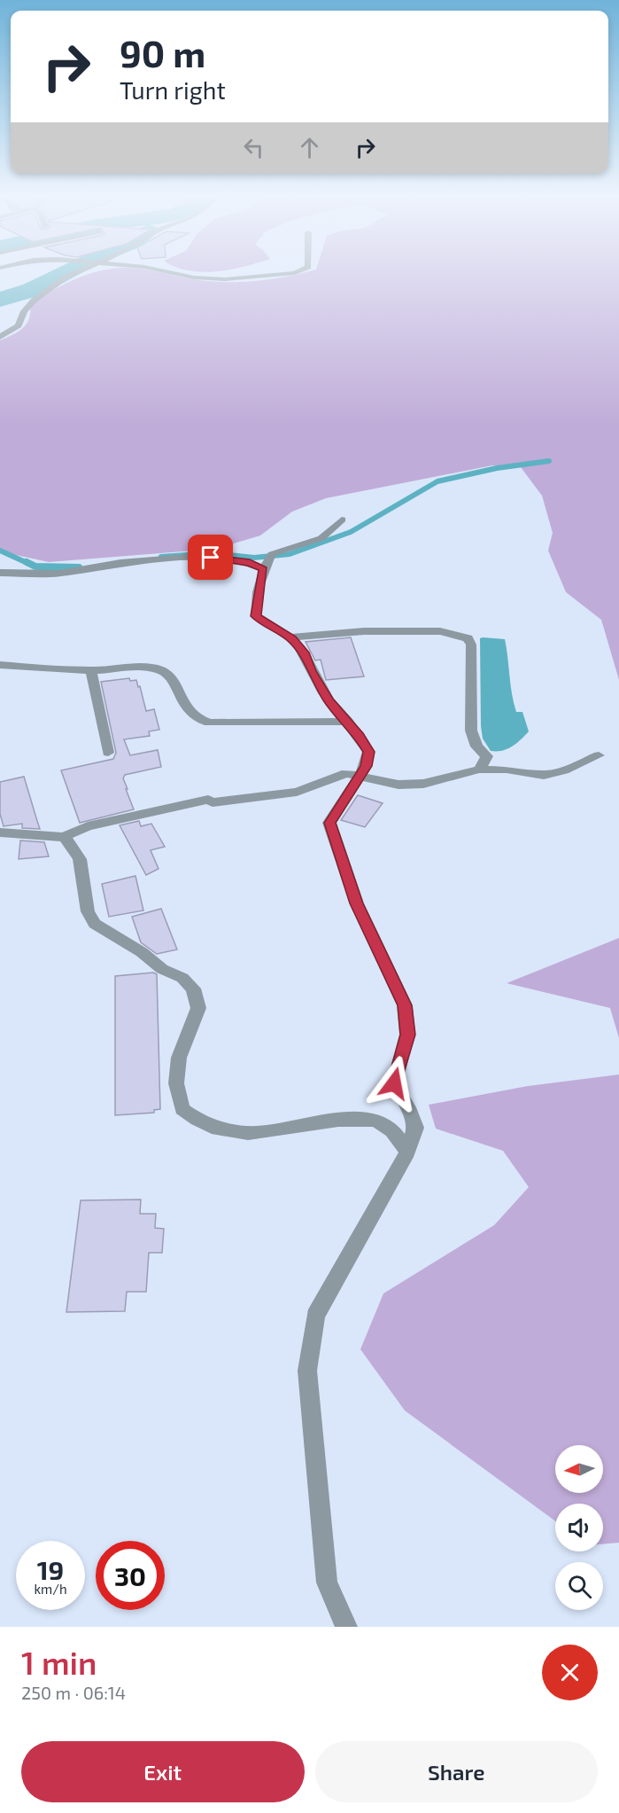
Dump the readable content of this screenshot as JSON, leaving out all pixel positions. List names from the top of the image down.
{
  "north": "left",
  "page": {
    "turn": ["90 m", "Turn right"],
    "speed": "19 km/h",
    "limit": "30",
    "heading": ["1 min", "250 m · 06:14"],
    "buttons": ["Exit", "Share"]
  }
}
